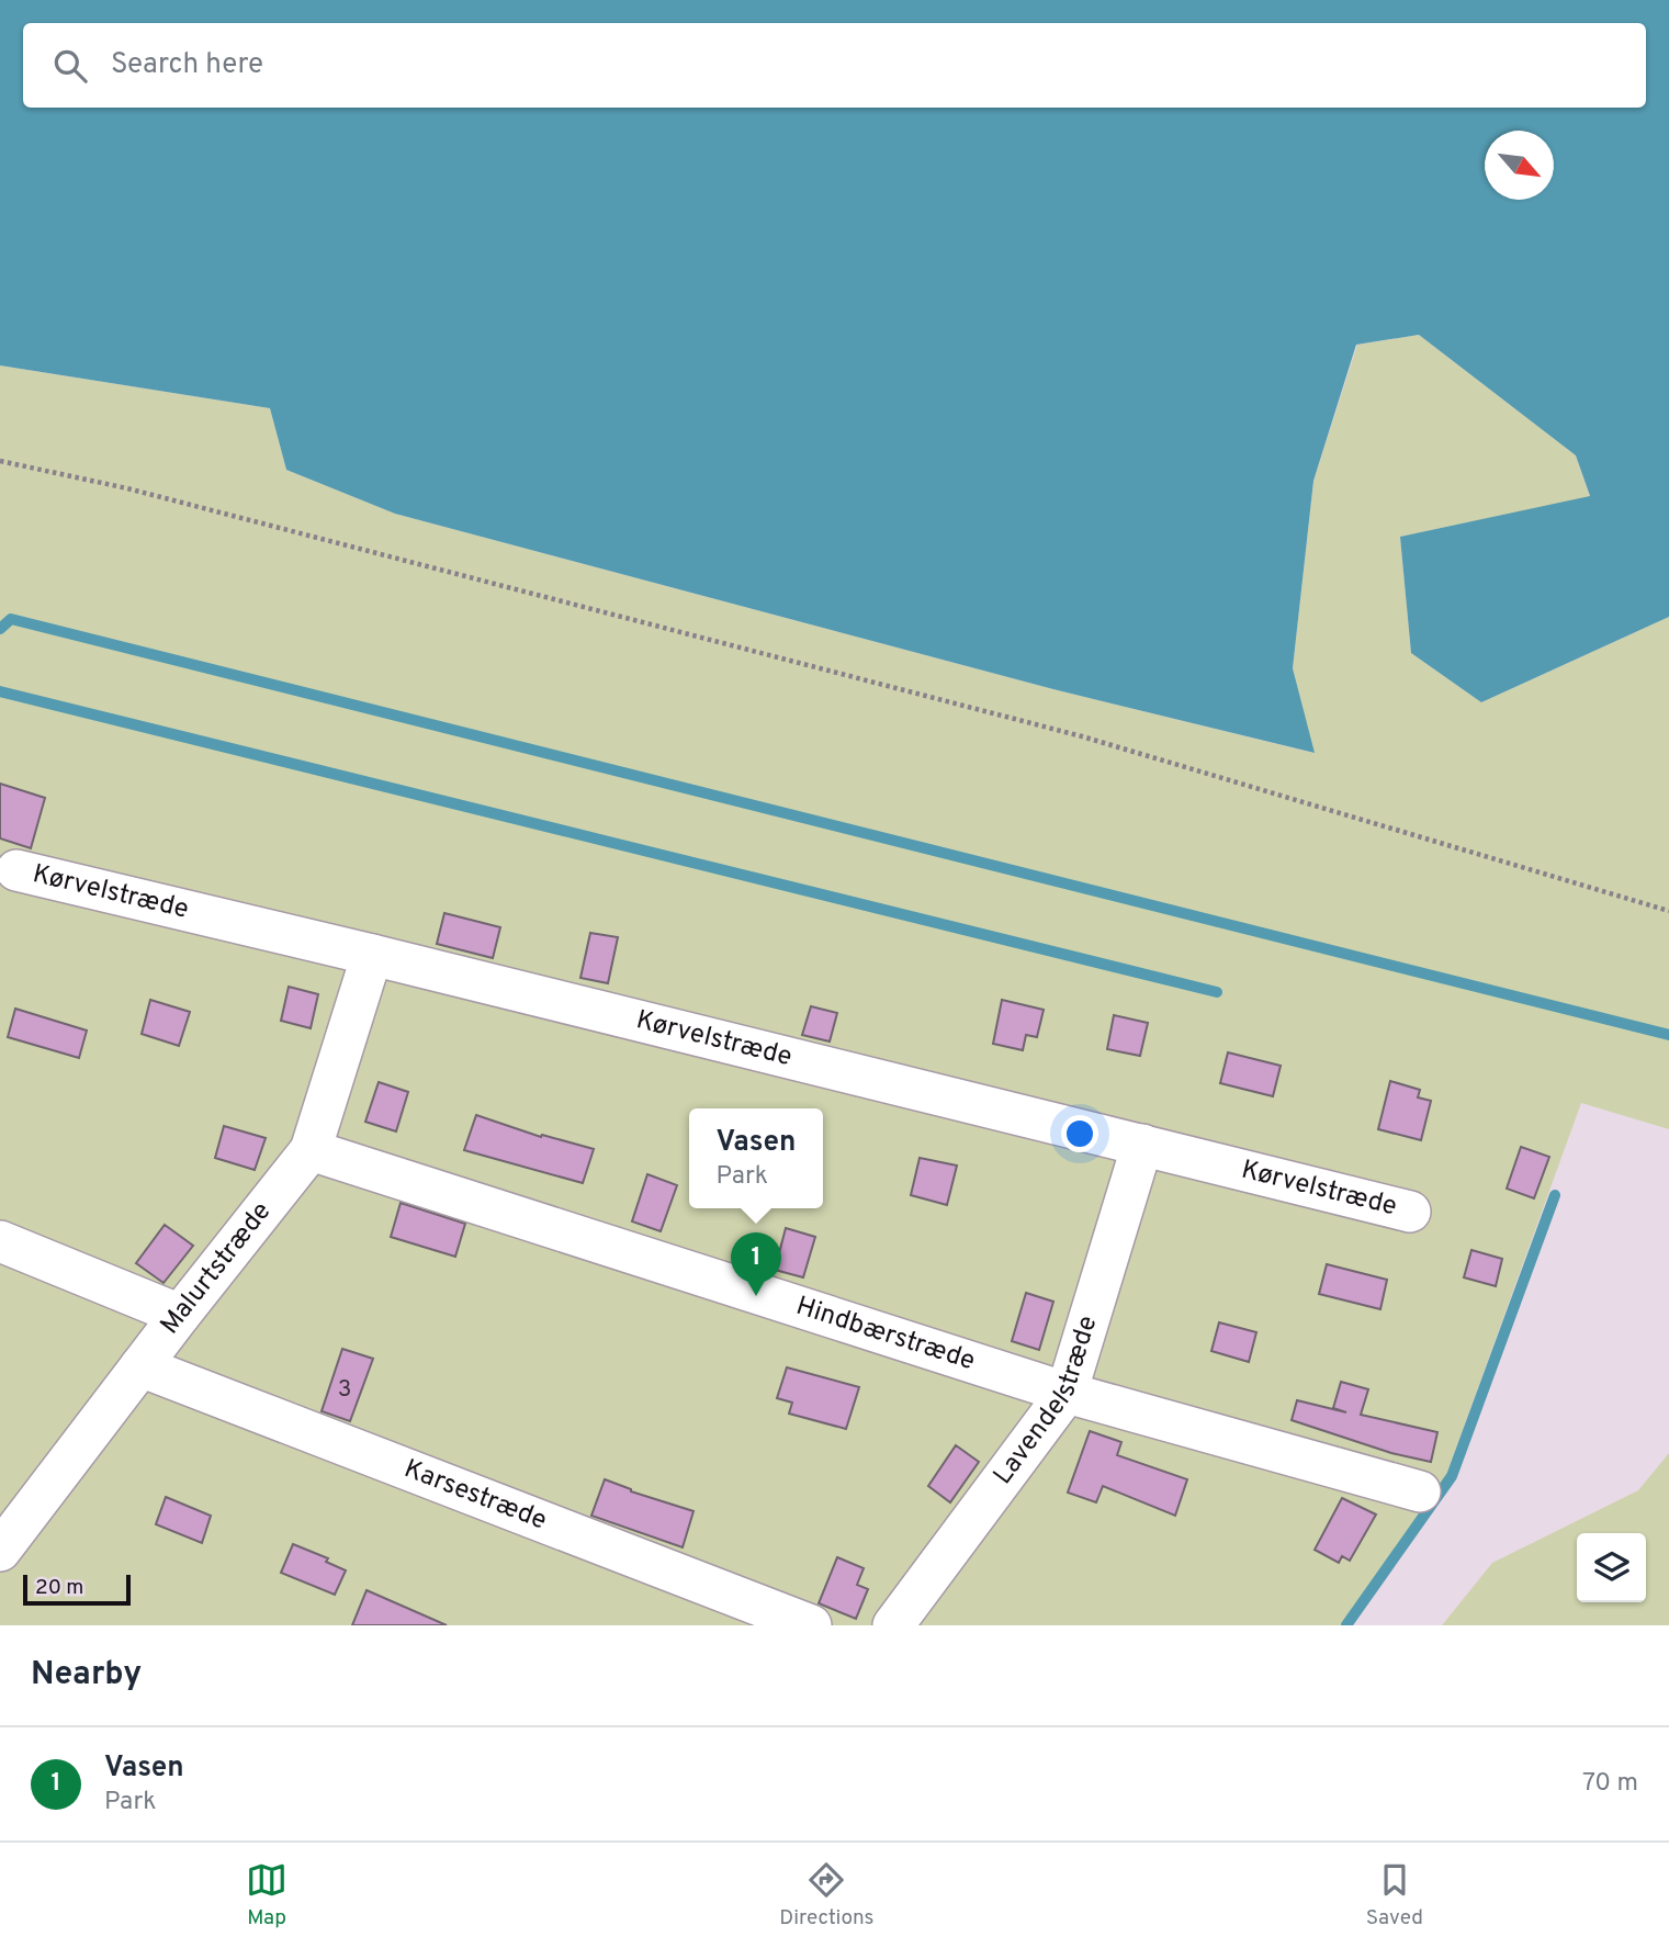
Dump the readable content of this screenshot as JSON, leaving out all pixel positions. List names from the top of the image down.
{
  "streets": {
    "lane": [
      "Kørvelstræde",
      "Malurtstræde",
      "Hindbærstræde",
      "Lavendelstræde",
      "Karsestræde"
    ]
  },
  "crossings": [
    ["Kørvelstræde", "Malurtstræde"],
    ["Kørvelstræde", "Lavendelstræde"],
    ["Malurtstræde", "Hindbærstræde"],
    ["Malurtstræde", "Karsestræde"],
    ["Hindbærstræde", "Lavendelstræde"]
  ],
  "house_numbers": ["3"],
  "scale_bar": "20 m",
  "north": "bottom right",
  "page": {
    "search": "Search here",
    "popup": ["Vasen", "Park"],
    "pins": "1",
    "scale": "20 m",
    "heading": "Nearby",
    "list": [
      {
        "mark": "1",
        "name": "Vasen",
        "note": "Park",
        "value": "70 m"
      }
    ],
    "nav": ["Map", "Directions", "Saved"]
  }
}
